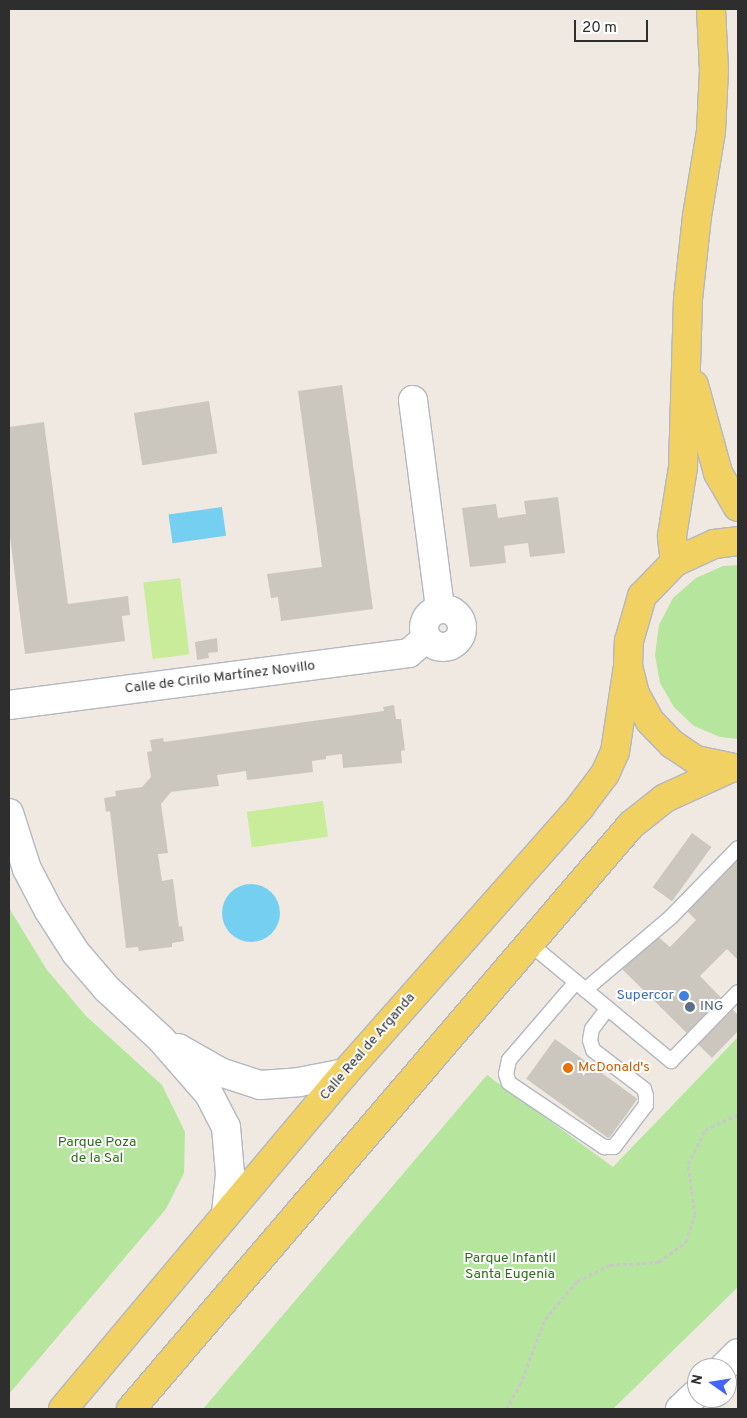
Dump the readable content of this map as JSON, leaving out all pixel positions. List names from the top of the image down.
{
  "streets": {
    "main road": ["Calle Real de Arganda"],
    "street": ["Calle de Cirilo Martínez Novillo"]
  },
  "parks": ["Parque Poza de la Sal", "Parque Infantil Santa Eugenia"],
  "places": ["Supercor", "ING", "McDonald's"],
  "scale_bar": "20 m",
  "north": "left"
}
